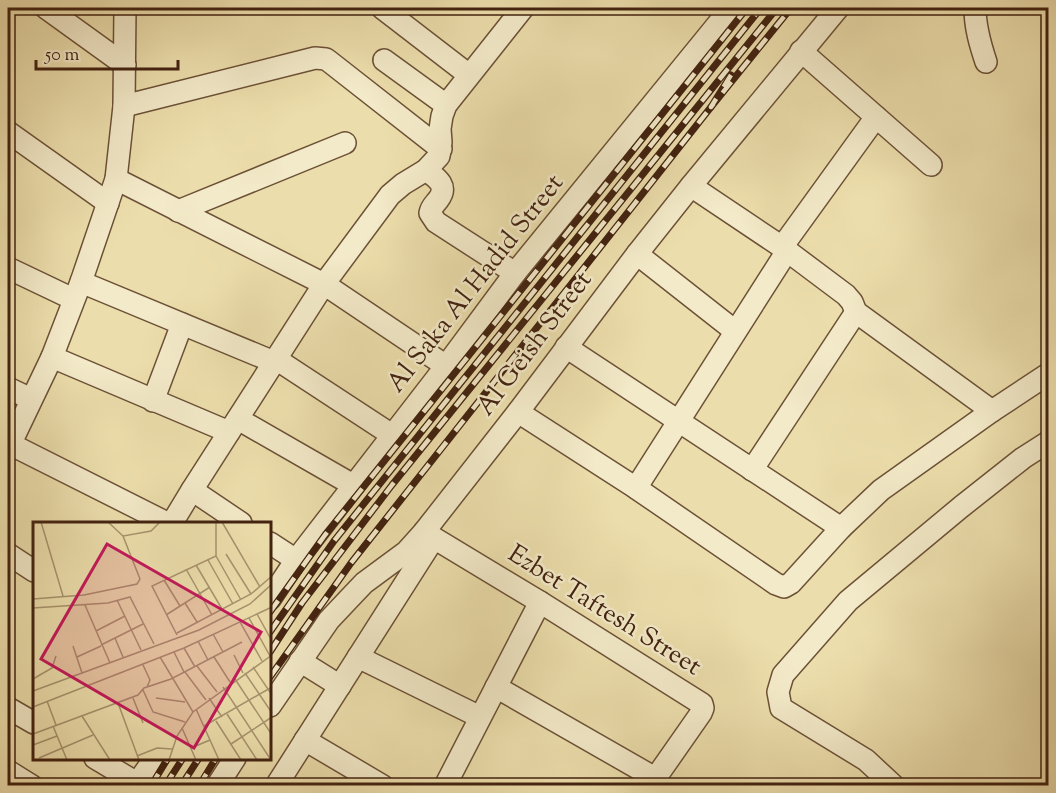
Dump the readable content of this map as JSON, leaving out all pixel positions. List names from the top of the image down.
{
  "streets": {
    "street": ["Al Saka Al Hadid Street", "Al Geish Street", "Ezbet Taftesh Street"]
  },
  "crossings": [
    ["Al Geish Street", "Ezbet Taftesh Street"]
  ],
  "scale_bar": "50 m"
}
